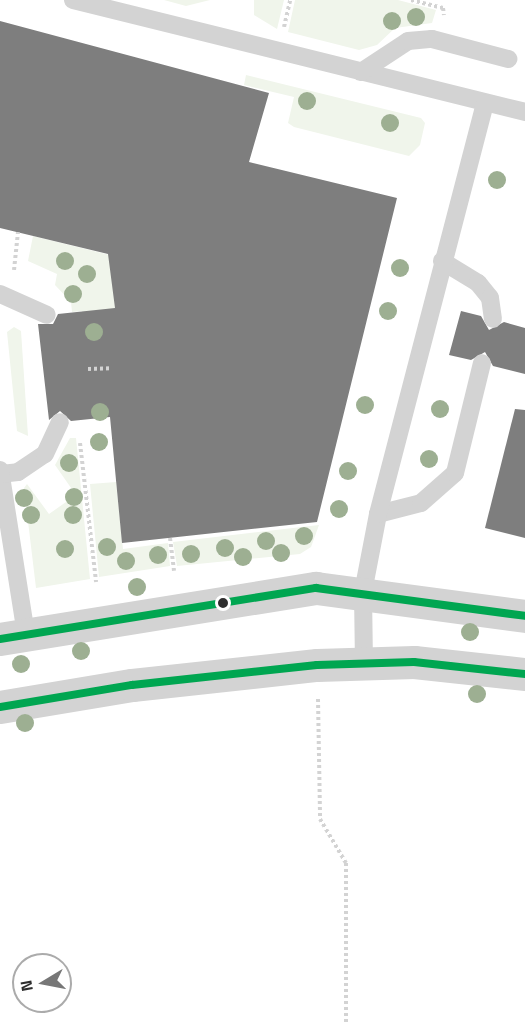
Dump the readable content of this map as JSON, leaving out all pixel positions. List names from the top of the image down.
{
  "north": "left"
}
